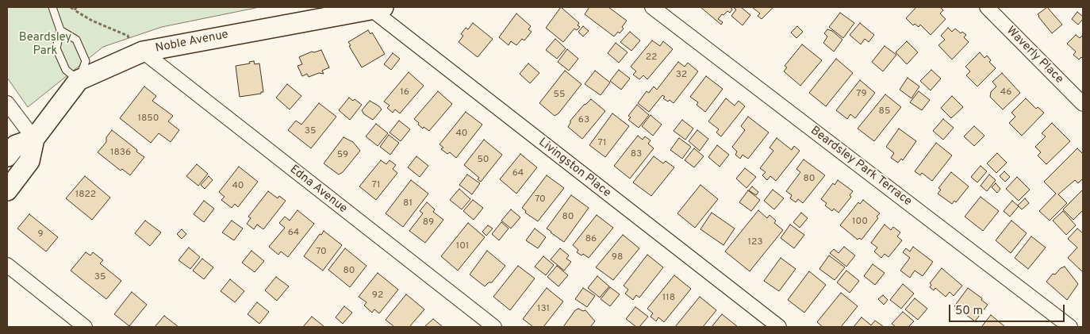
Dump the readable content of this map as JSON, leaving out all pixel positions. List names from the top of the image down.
{
  "streets": {
    "main road": ["Noble Avenue"],
    "street": [
      "Waverly Place",
      "Beardsley Park Terrace",
      "Livingston Place",
      "Edna Avenue"
    ]
  },
  "crossings": [
    ["Noble Avenue", "Livingston Place"],
    ["Noble Avenue", "Edna Avenue"]
  ],
  "parks": ["Beardsley Park"],
  "house_numbers": [
    "22",
    "32",
    "16",
    "46",
    "79",
    "55",
    "85",
    "1850",
    "63",
    "35",
    "40",
    "71",
    "1836",
    "83",
    "59",
    "50",
    "64",
    "80",
    "71",
    "40",
    "1822",
    "70",
    "81",
    "80",
    "100",
    "89",
    "64",
    "9",
    "86",
    "123",
    "101",
    "70",
    "98",
    "80",
    "35",
    "92",
    "118",
    "131"
  ],
  "scale_bar": "50 m"
}
